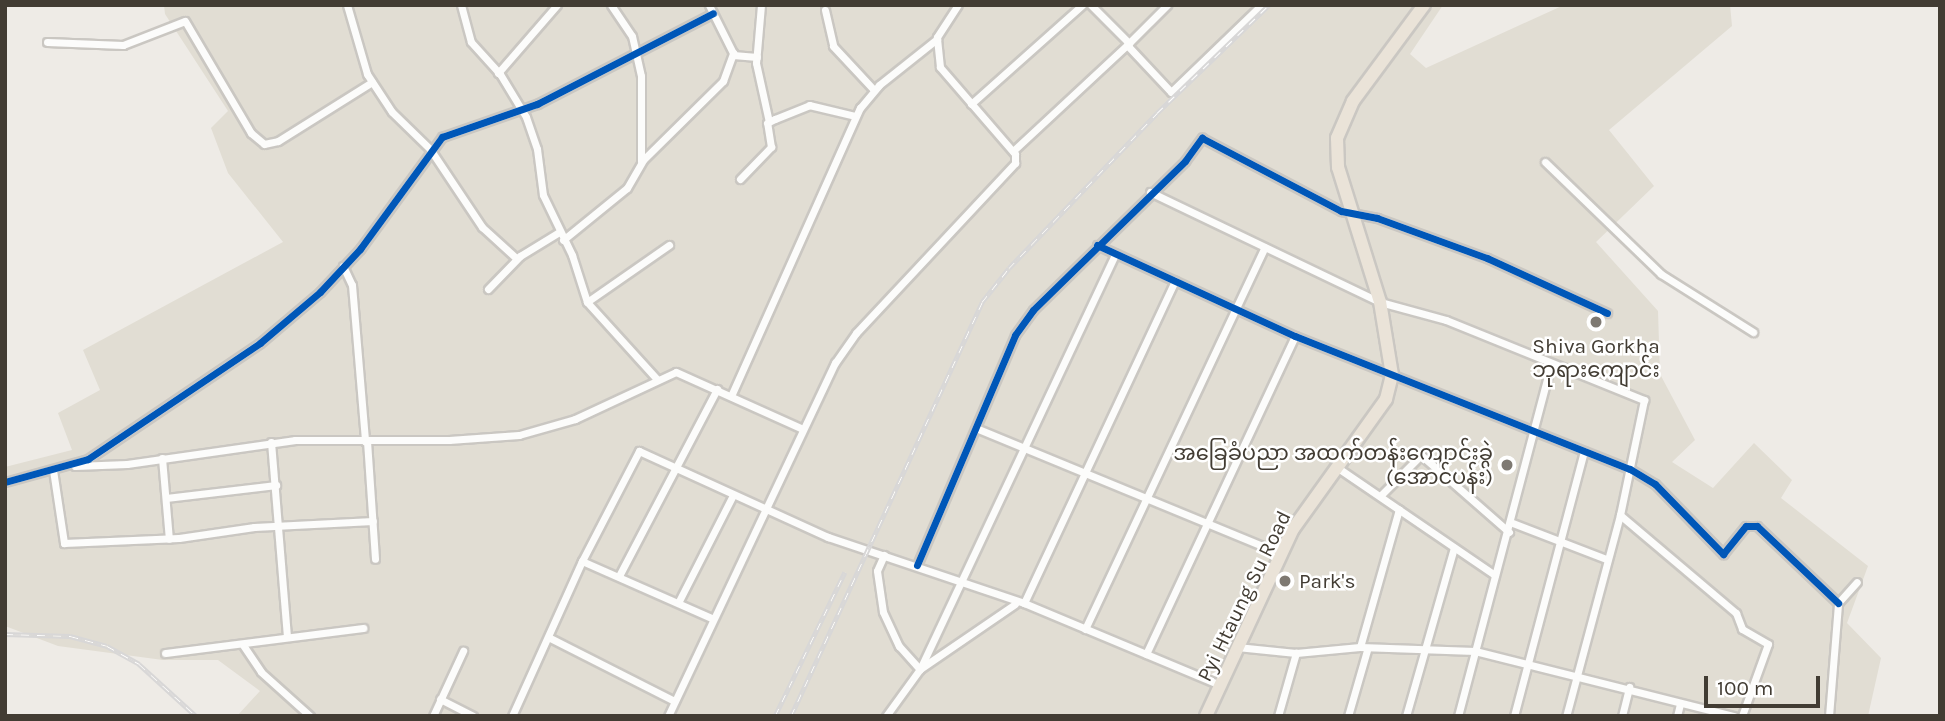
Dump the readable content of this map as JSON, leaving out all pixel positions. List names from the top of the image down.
{
  "streets": {
    "highway": ["Pyi Htaung Su Road"]
  },
  "places": ["Shiva Gorkha ဘုရားကျောင်း", "အခြေခံပညာ အထက်တန်းကျောင်းခွဲ (အောင်ပန်း)", "Park's"],
  "scale_bar": "100 m"
}
